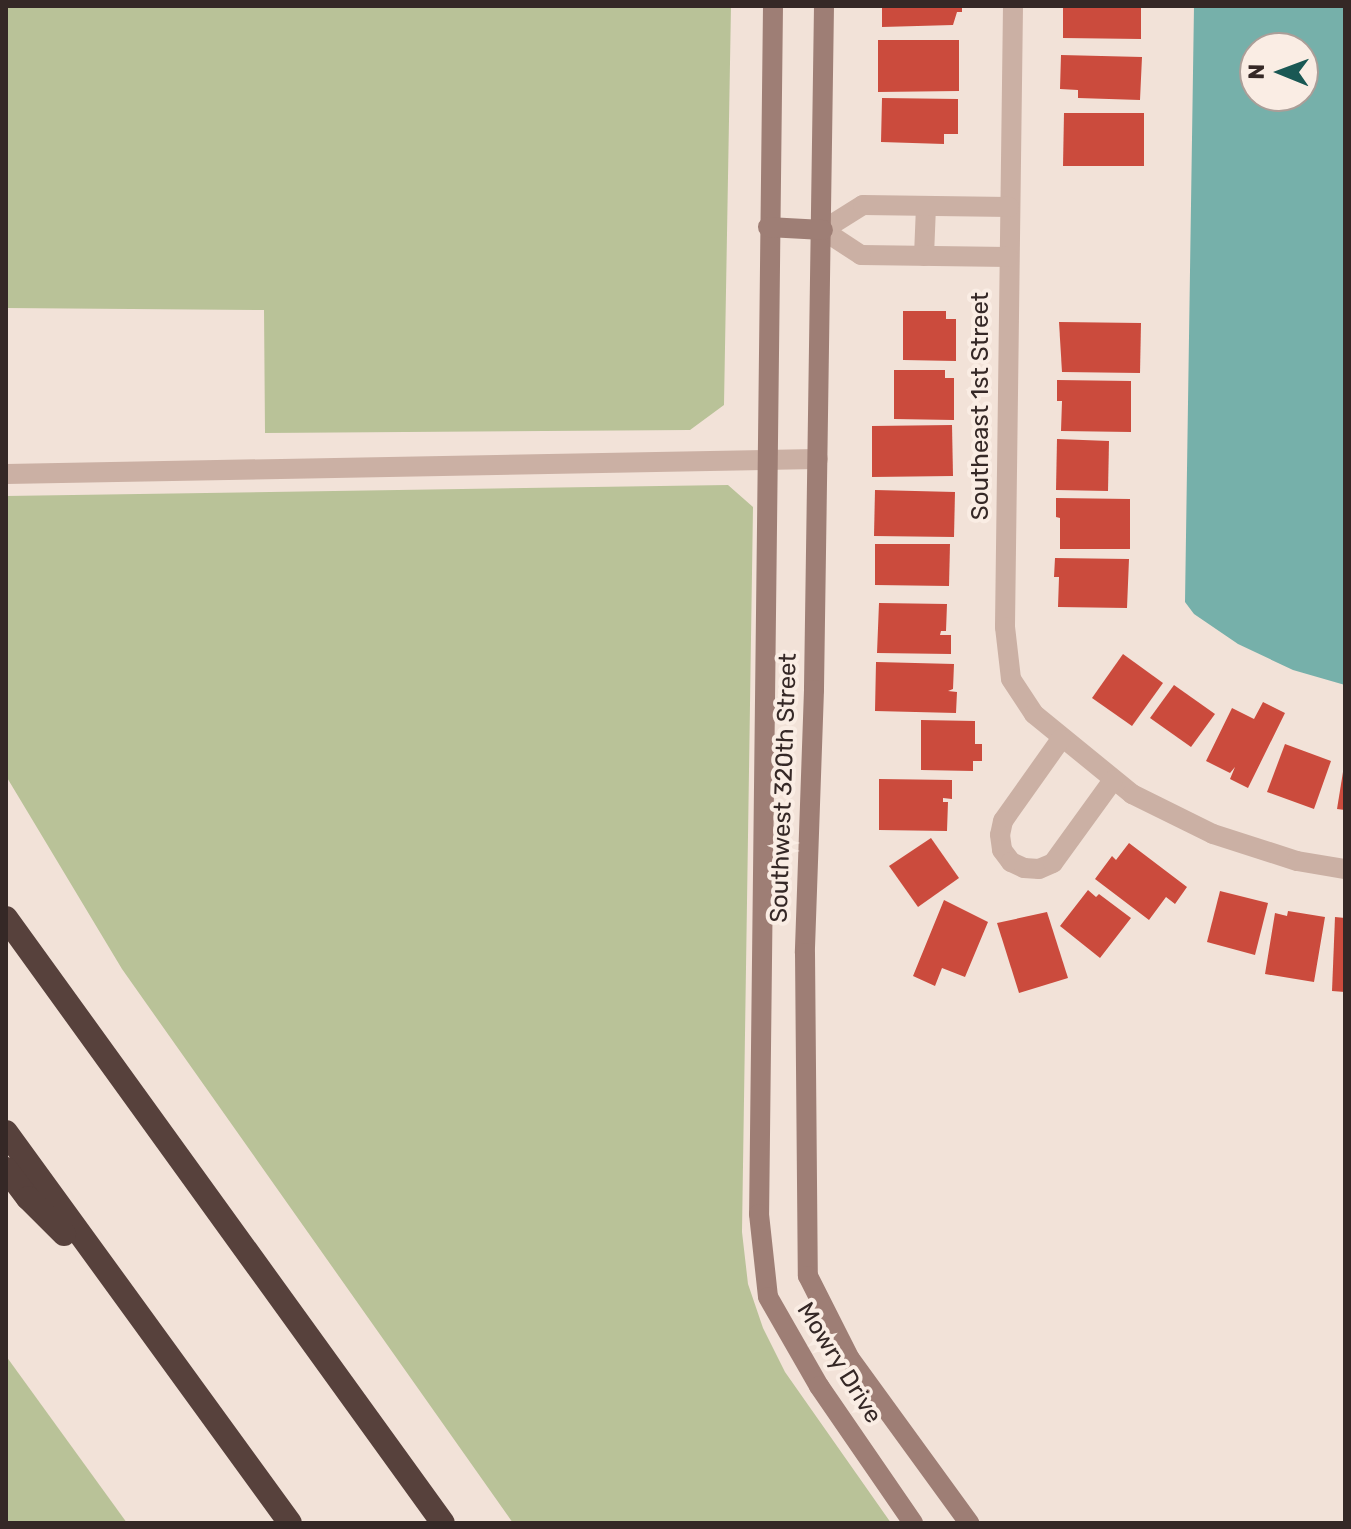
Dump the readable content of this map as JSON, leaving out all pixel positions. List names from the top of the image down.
{
  "streets": {
    "street": ["Southeast 1st Street", "Southwest 320th Street", "Mowry Drive"]
  },
  "crossings": [
    ["Southwest 320th Street", "Mowry Drive"]
  ],
  "north": "left"
}
